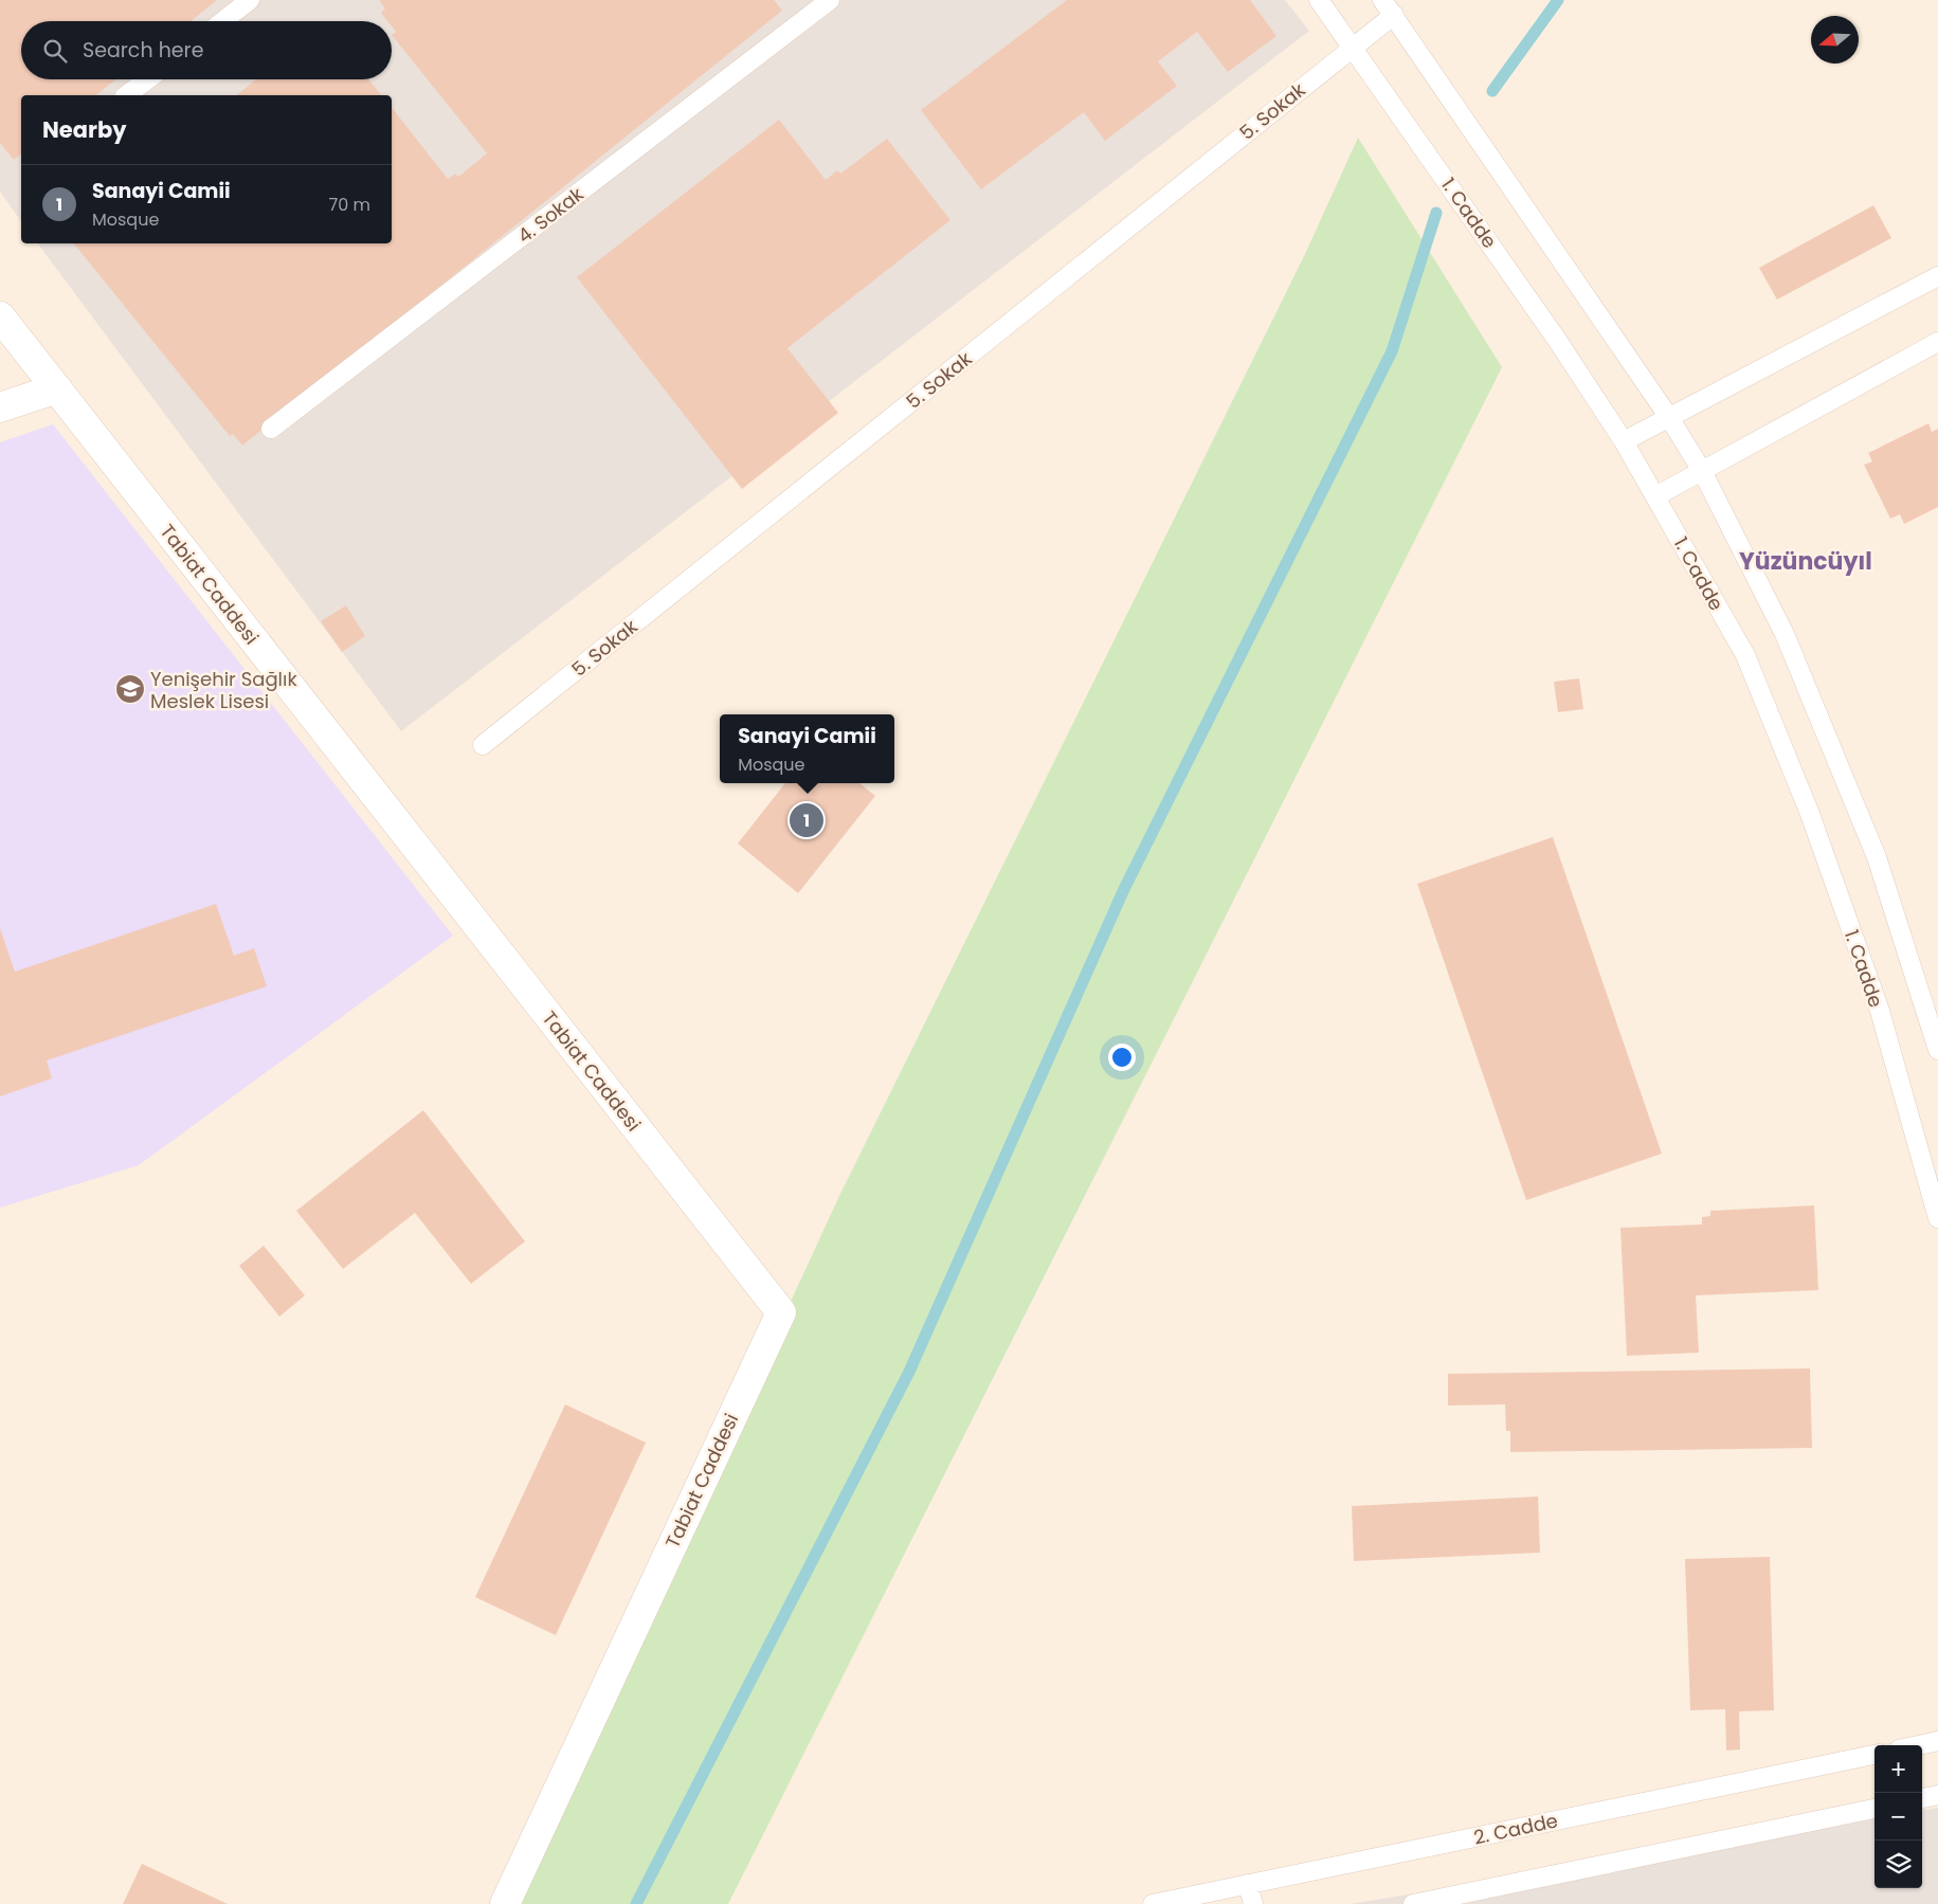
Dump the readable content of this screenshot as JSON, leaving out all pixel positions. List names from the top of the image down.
{
  "streets": {
    "street": ["Tabiat Caddesi"],
    "lane": [
      "5. Sokak",
      "1. Cadde",
      "4. Sokak",
      "2. Cadde"
    ]
  },
  "crossings": [
    ["5. Sokak", "1. Cadde"]
  ],
  "districts": ["Yüzüncüyıl"],
  "places": {
    "school or university": ["Yenişehir Sağlık Meslek Lisesi"]
  },
  "north": "left",
  "page": {
    "search": "Search here",
    "heading": "Nearby",
    "list": [
      {
        "mark": "1",
        "name": "Sanayi Camii",
        "note": "Mosque",
        "value": "70 m"
      }
    ],
    "popup": ["Sanayi Camii", "Mosque"],
    "pins": "1",
    "map_buttons": ["+", "−"]
  }
}
